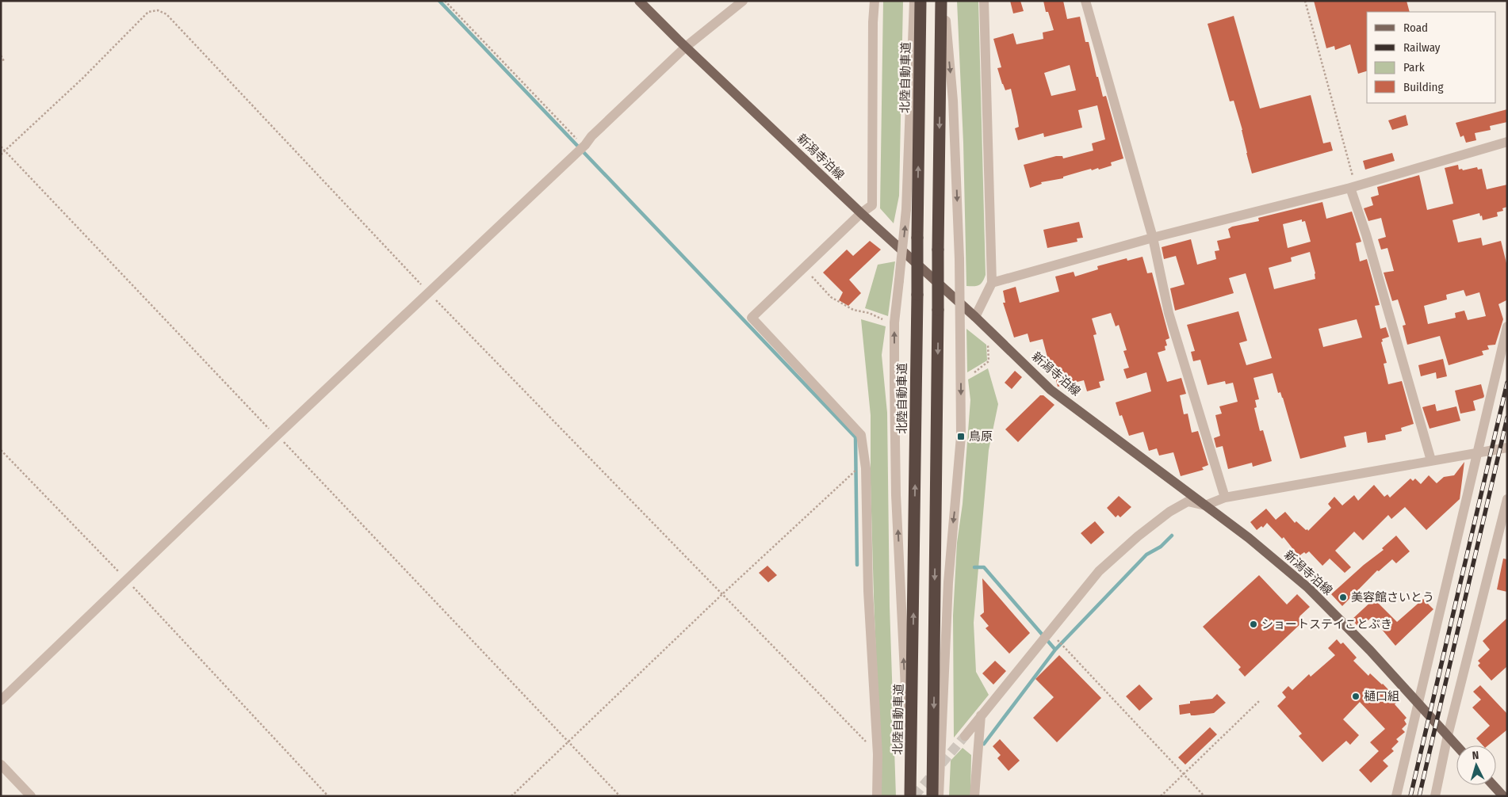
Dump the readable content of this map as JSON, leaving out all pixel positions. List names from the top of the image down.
{
  "streets": {
    "highway": ["北陸自動車道"],
    "main road": ["新潟寺泊線"]
  },
  "places": {
    "transit": ["鳥原"],
    "other": ["美容館さいとう", "ショートステイことぶき", "樋口組"]
  },
  "legend": [
    "Road",
    "Railway",
    "Park",
    "Building"
  ],
  "north": "top"
}
